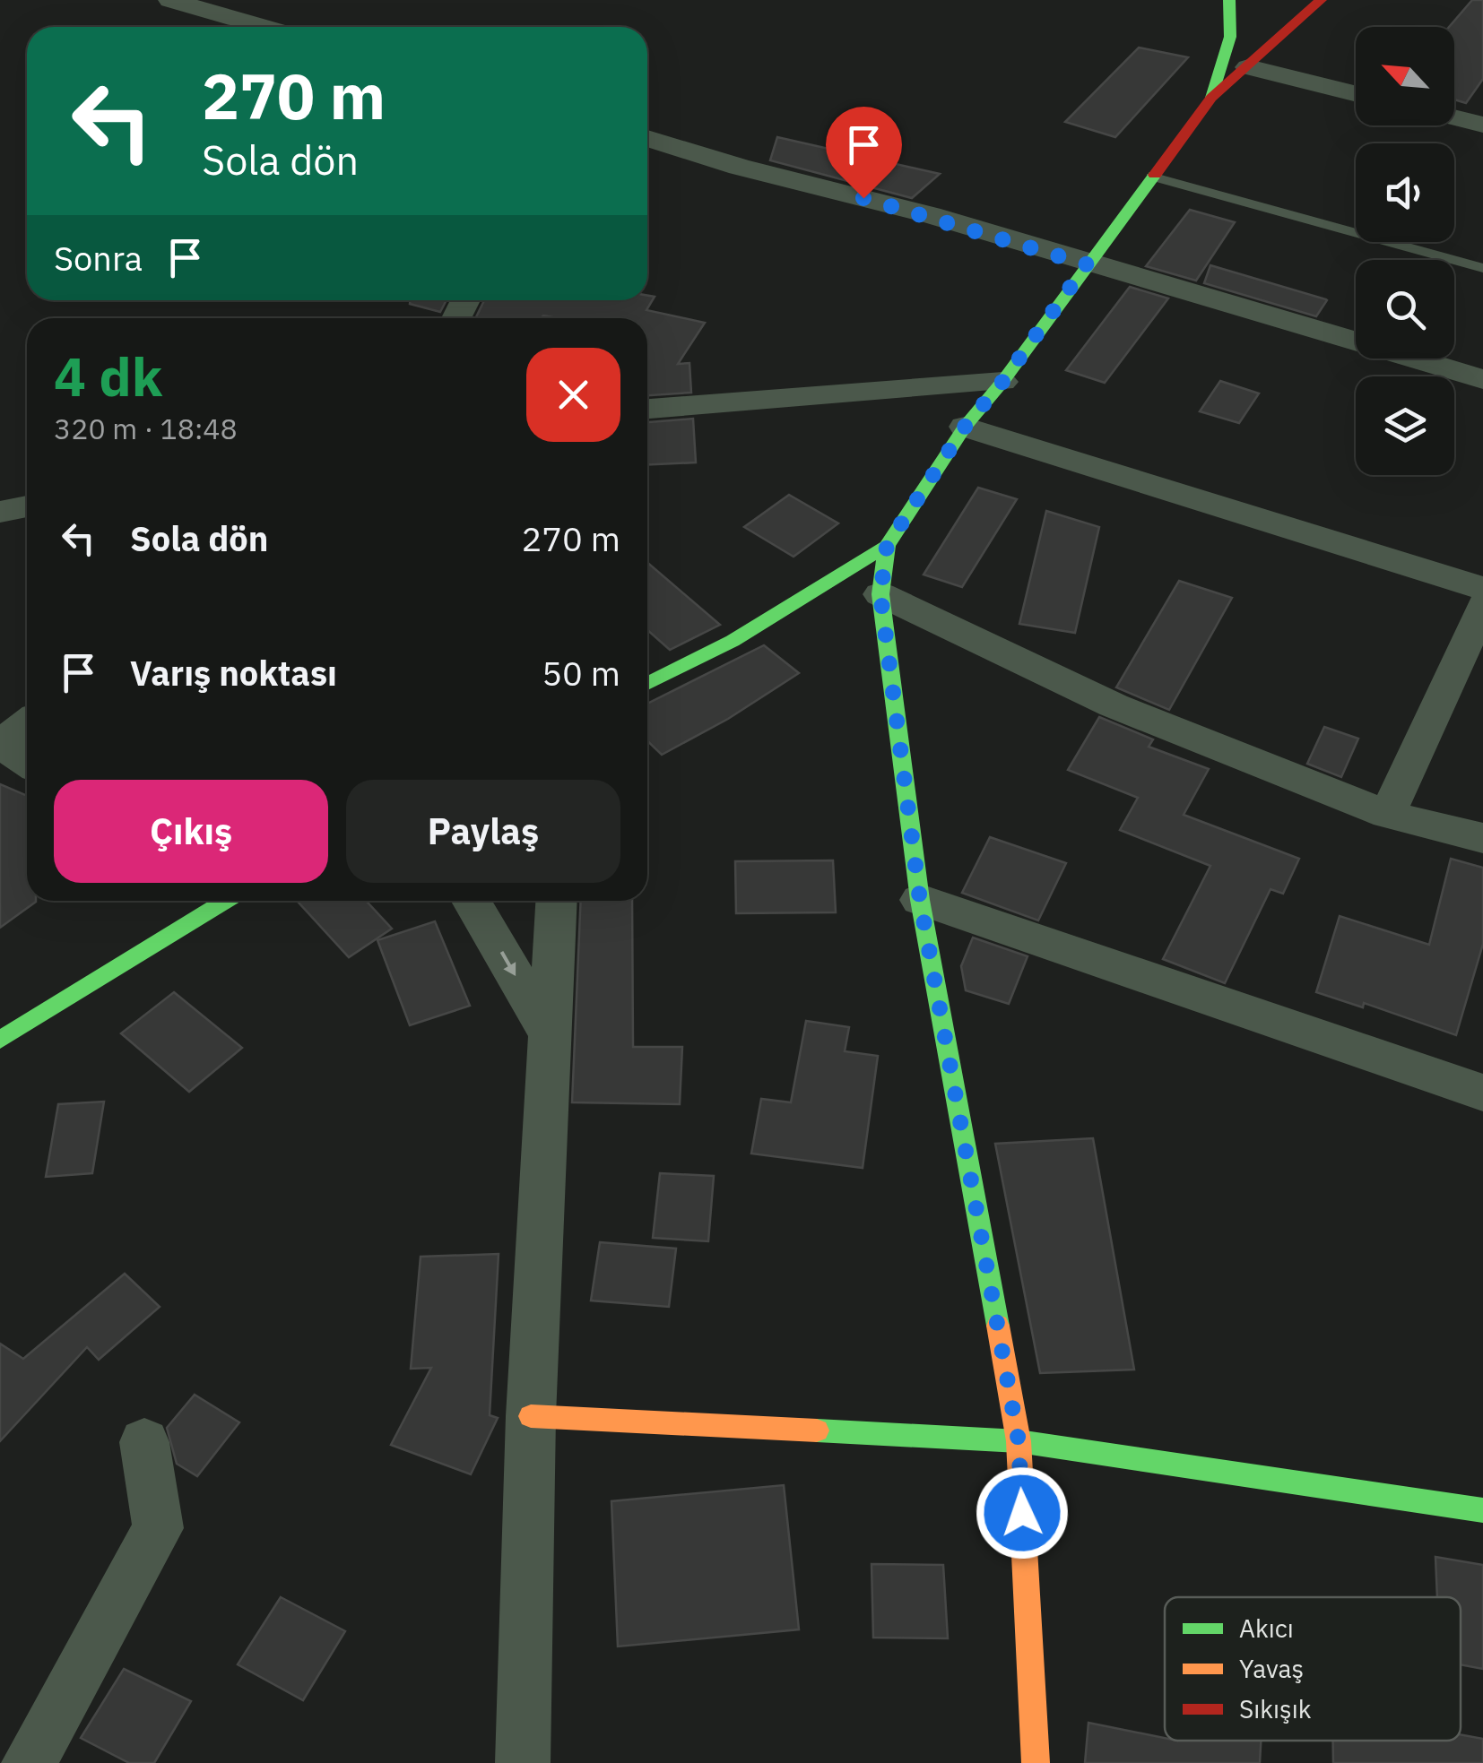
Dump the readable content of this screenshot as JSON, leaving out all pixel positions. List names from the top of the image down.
{
  "legend": ["Akıcı", "Yavaş", "Sıkışık"],
  "north": "top left",
  "page": {
    "turn": ["270 m", "Sola dön"],
    "then": "Sonra",
    "heading": ["4 dk", "320 m · 18:48"],
    "list": [
      {
        "name": "Sola dön",
        "value": "270 m"
      },
      {
        "name": "Varış noktası",
        "value": "50 m"
      }
    ],
    "buttons": ["Çıkış", "Paylaş"]
  }
}
